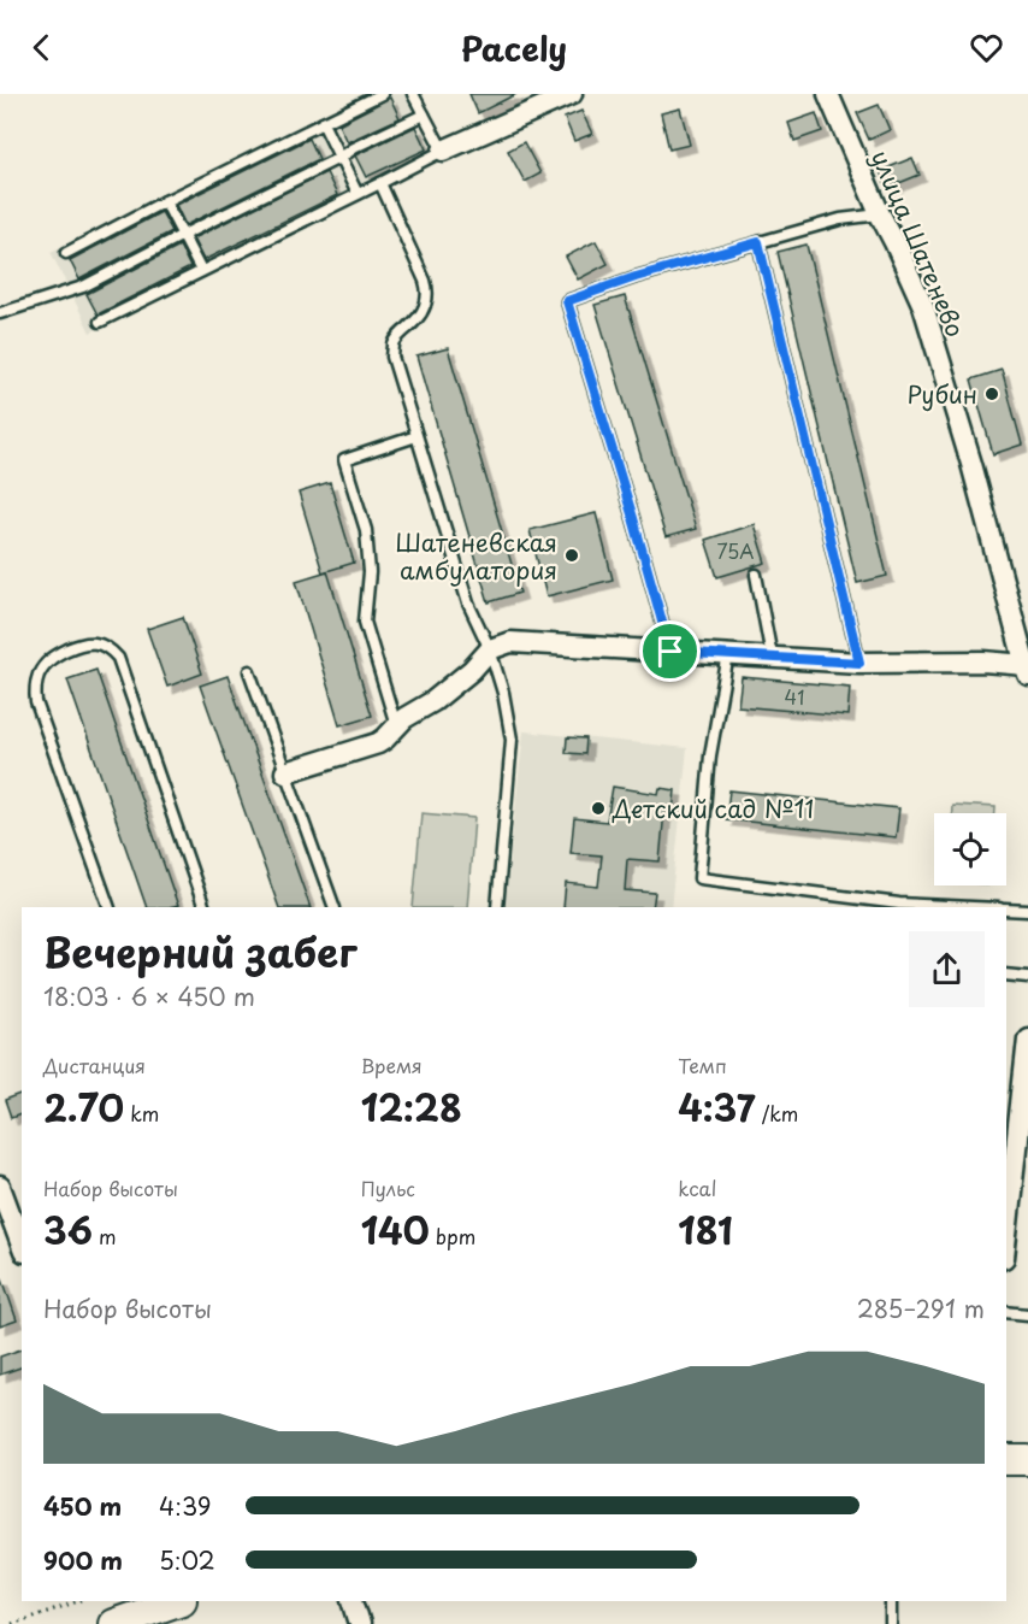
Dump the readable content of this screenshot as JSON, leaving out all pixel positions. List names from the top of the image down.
{
  "streets": {
    "street": ["улица Шатенево"]
  },
  "places": ["Рубин", "Шатеневская амбулатория", "Детский сад №11"],
  "house_numbers": ["75А", "41"],
  "page": {
    "header": "Pacely",
    "heading": ["Вечерний забег", "18:03 · 6 × 450 m"],
    "stats": [
      ["Дистанция", "2.70 km"],
      ["Время", "12:28"],
      ["Темп", "4:37 /km"],
      ["Набор высоты", "36 m"],
      ["Пульс", "140 bpm"],
      ["kcal", "181"]
    ],
    "chart": ["Набор высоты", "285–291 m"],
    "list": [
      {
        "name": "450 m",
        "note": "4:39"
      },
      {
        "name": "900 m",
        "note": "5:02"
      }
    ]
  }
}
